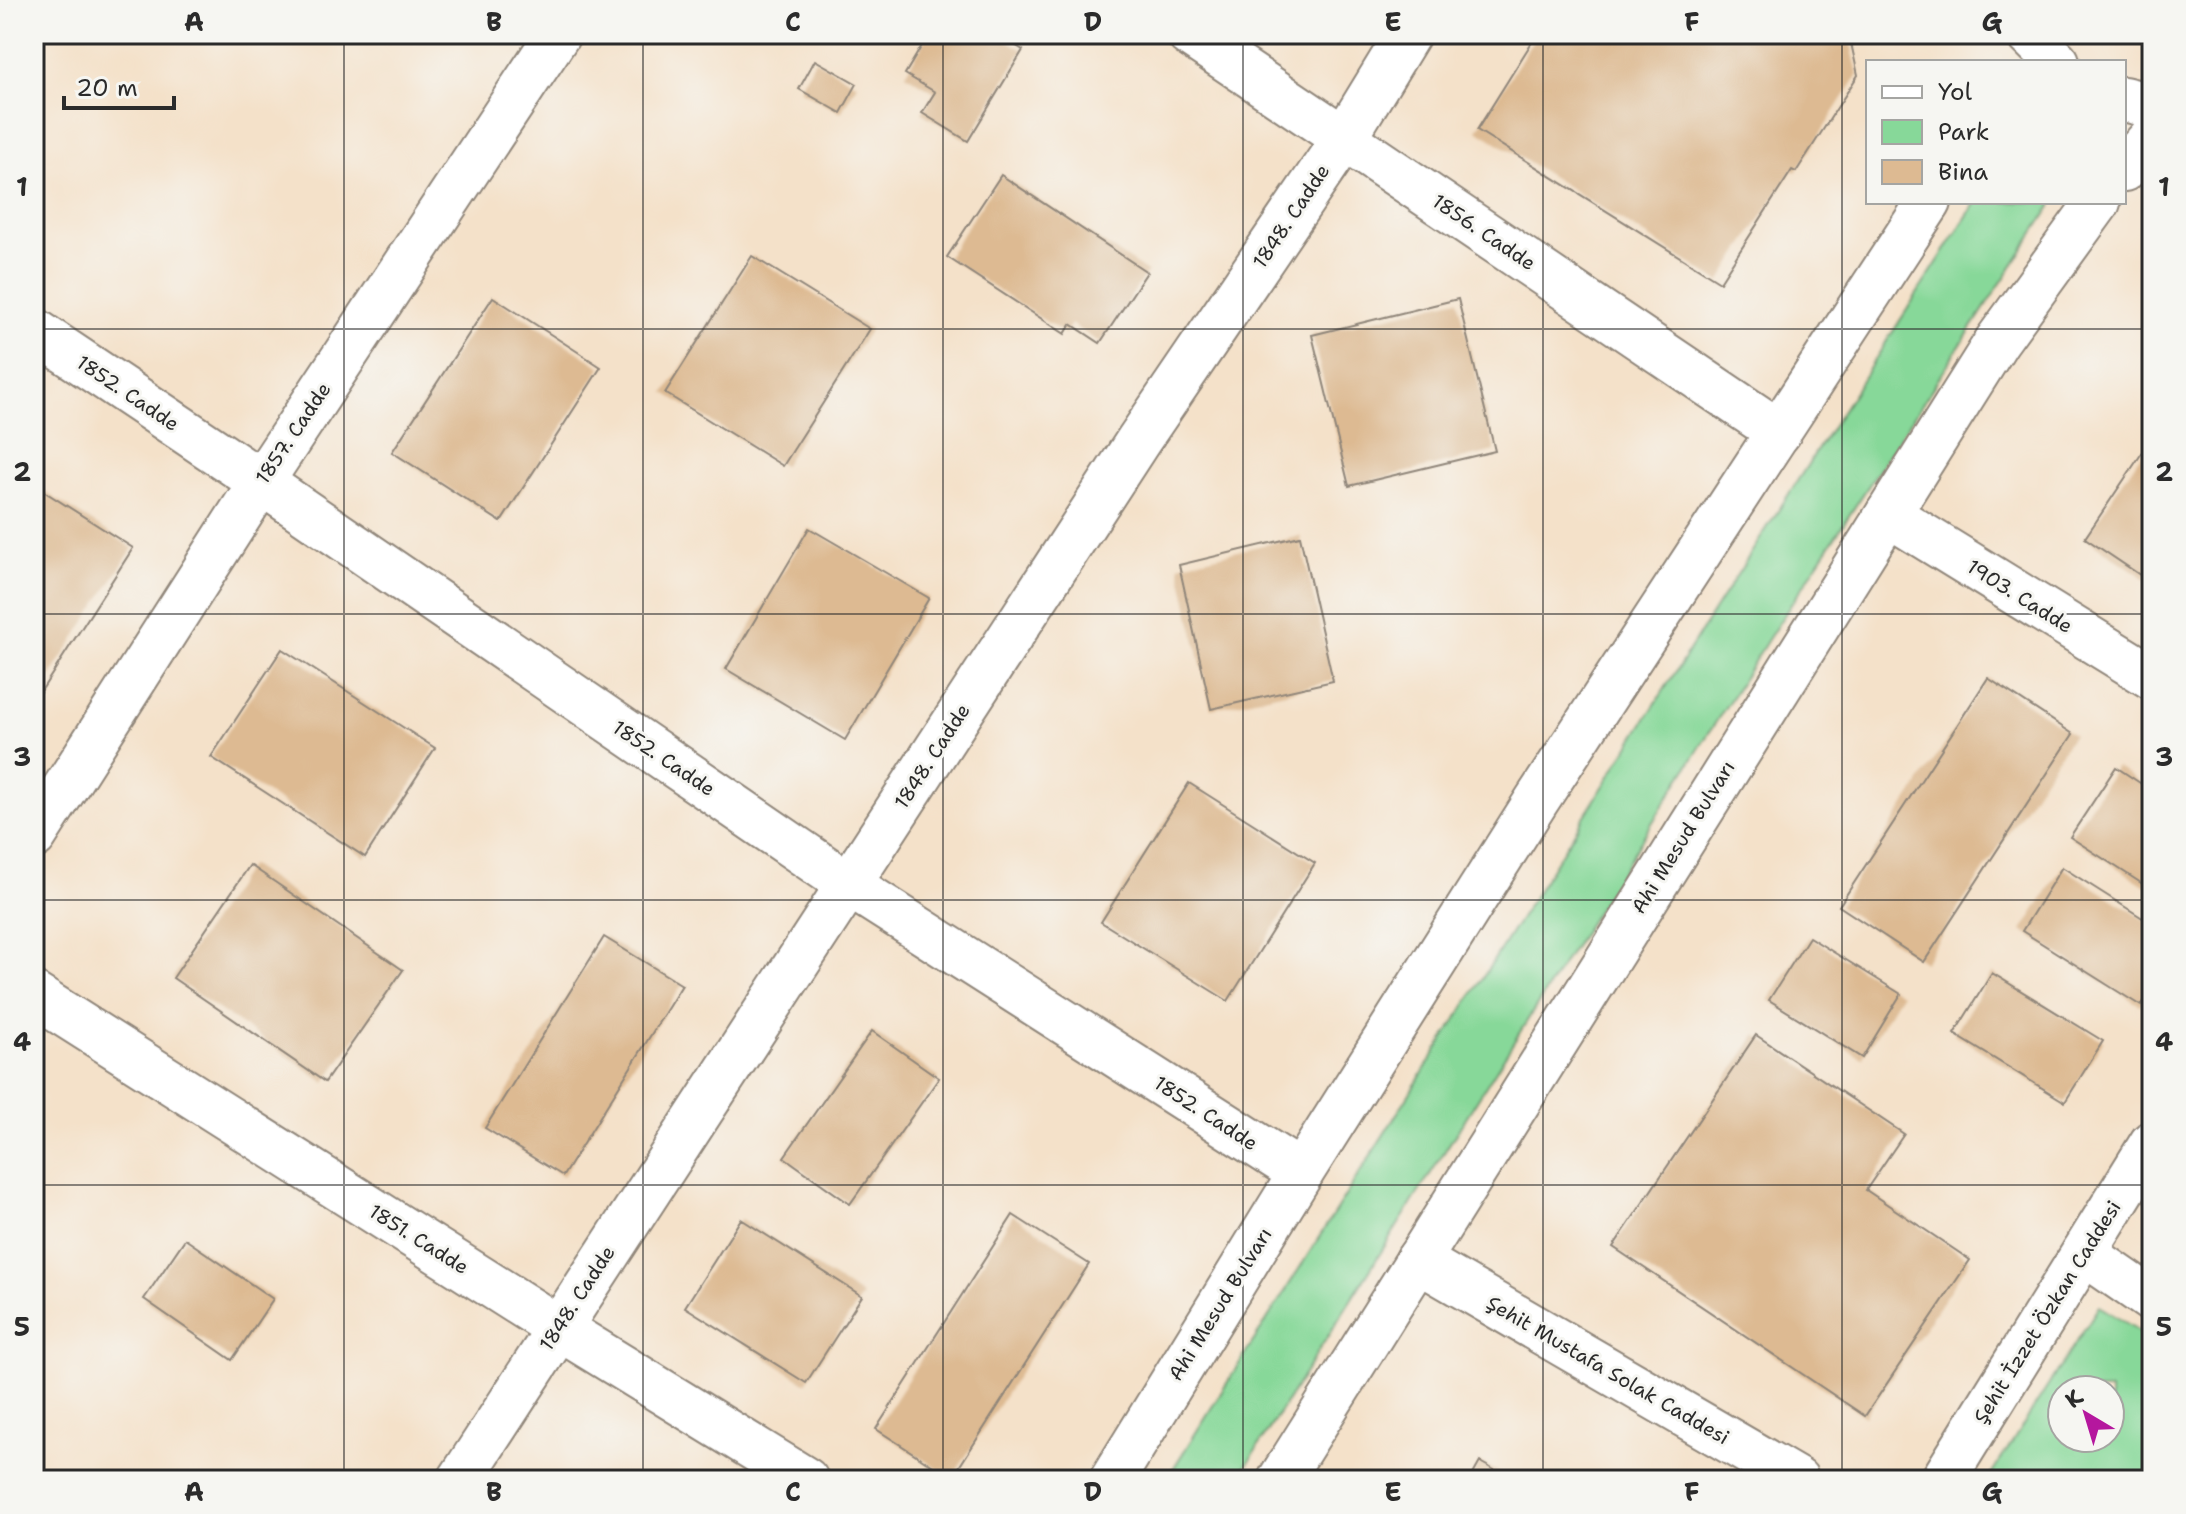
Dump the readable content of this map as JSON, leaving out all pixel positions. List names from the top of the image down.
{
  "streets": {
    "street": [
      "1848. Cadde",
      "1856. Cadde",
      "1852. Cadde",
      "1857. Cadde",
      "1903. Cadde",
      "Ahi Mesud Bulvarı",
      "1851. Cadde",
      "Şehit İzzet Özkan Caddesi",
      "Şehit Mustafa Solak Caddesi"
    ]
  },
  "crossings": [
    ["1848. Cadde", "1856. Cadde"],
    ["1848. Cadde", "1852. Cadde"],
    ["1848. Cadde", "1851. Cadde"],
    ["1856. Cadde", "Ahi Mesud Bulvarı"],
    ["1852. Cadde", "1857. Cadde"],
    ["1852. Cadde", "Ahi Mesud Bulvarı"],
    ["1903. Cadde", "Ahi Mesud Bulvarı"],
    ["Ahi Mesud Bulvarı", "Şehit Mustafa Solak Caddesi"]
  ],
  "legend": ["Yol", "Park", "Bina"],
  "scale_bar": "20 m",
  "north": "top left",
  "grid": {
    "columns": [
      "A",
      "B",
      "C",
      "D",
      "E",
      "F",
      "G"
    ],
    "rows": [
      "1",
      "2",
      "3",
      "4",
      "5"
    ]
  }
}
